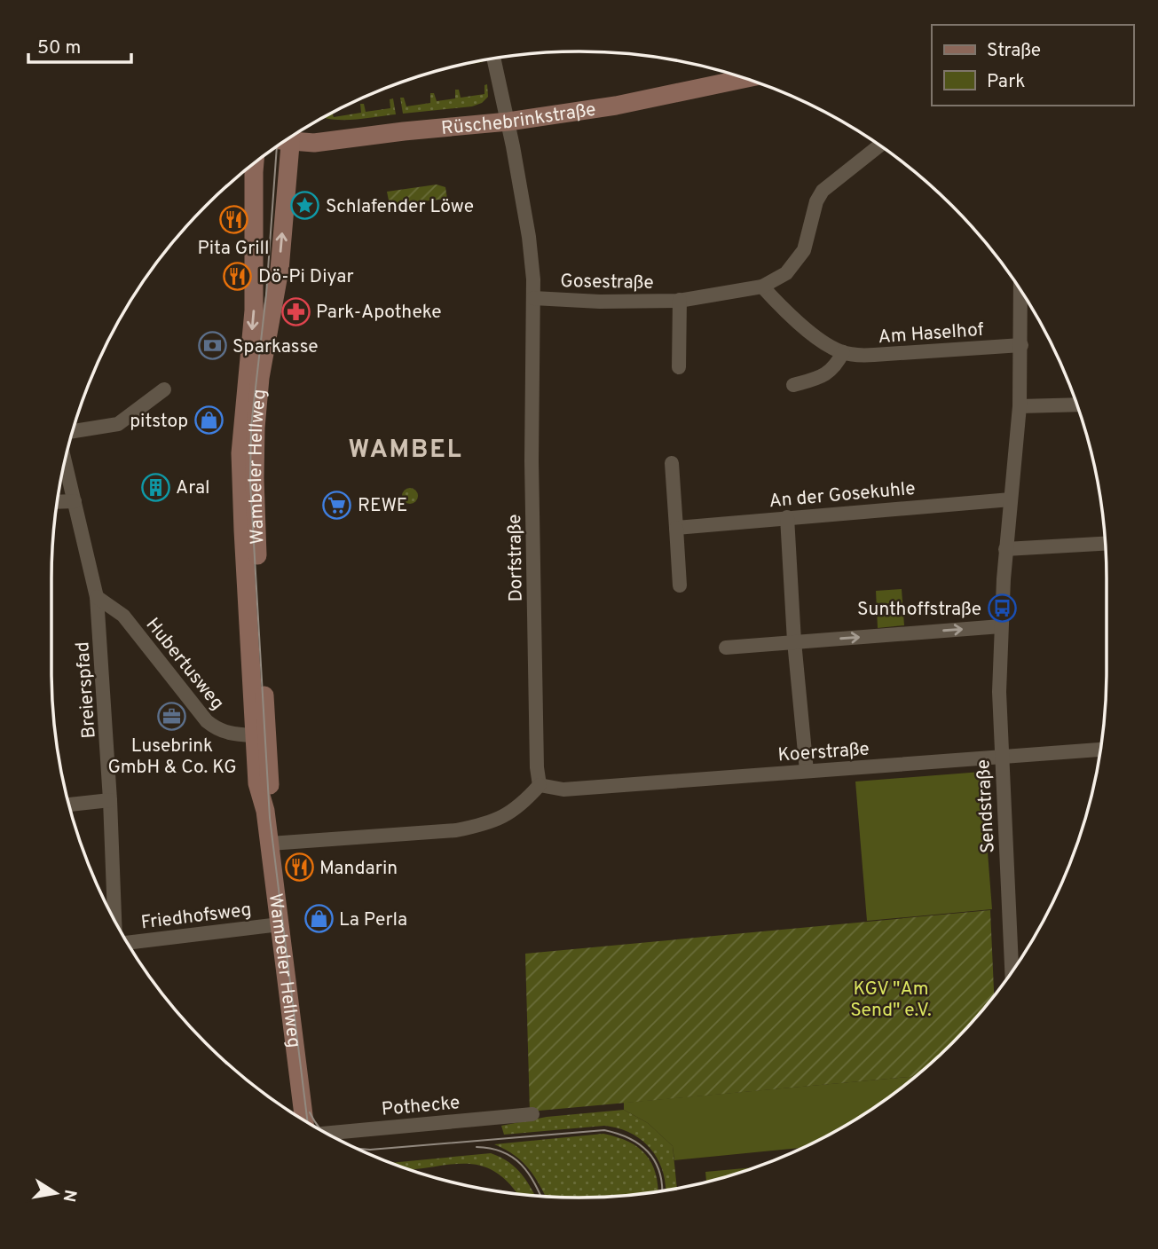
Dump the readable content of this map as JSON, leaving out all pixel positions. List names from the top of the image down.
{
  "streets": {
    "main road": ["Rüschebrinkstraße", "Wambeler Hellweg"],
    "street": [
      "Gosestraße",
      "Am Haselhof",
      "An der Gosekuhle",
      "Dorfstraße",
      "Hubertusweg",
      "Breierspfad",
      "Koerstraße",
      "Sendstraße",
      "Friedhofsweg",
      "Pothecke"
    ]
  },
  "crossings": [
    ["Rüschebrinkstraße", "Dorfstraße"],
    ["Gosestraße", "Am Haselhof"],
    ["Gosestraße", "Dorfstraße"],
    ["Am Haselhof", "Sendstraße"],
    ["Wambeler Hellweg", "Hubertusweg"],
    ["Wambeler Hellweg", "Friedhofsweg"],
    ["An der Gosekuhle", "Sendstraße"],
    ["Dorfstraße", "Koerstraße"],
    ["Hubertusweg", "Breierspfad"],
    ["Koerstraße", "Sendstraße"]
  ],
  "districts": ["WAMBEL"],
  "parks": ["KGV \"Am Send\" e.V."],
  "places": {
    "place": ["Schlafender Löwe"],
    "restaurant": ["Pita Grill", "Dö-Pi Diyar", "Mandarin"],
    "pharmacy": ["Park-Apotheke"],
    "bank": ["Sparkasse"],
    "shop": ["pitstop", "La Perla"],
    "building": ["Aral"],
    "supermarket": ["REWE"],
    "bus stop": ["Sunthoffstraße"],
    "office": ["Lusebrink GmbH & Co. KG"]
  },
  "legend": ["Straße", "Park"],
  "scale_bar": "50 m",
  "north": "right"
}
